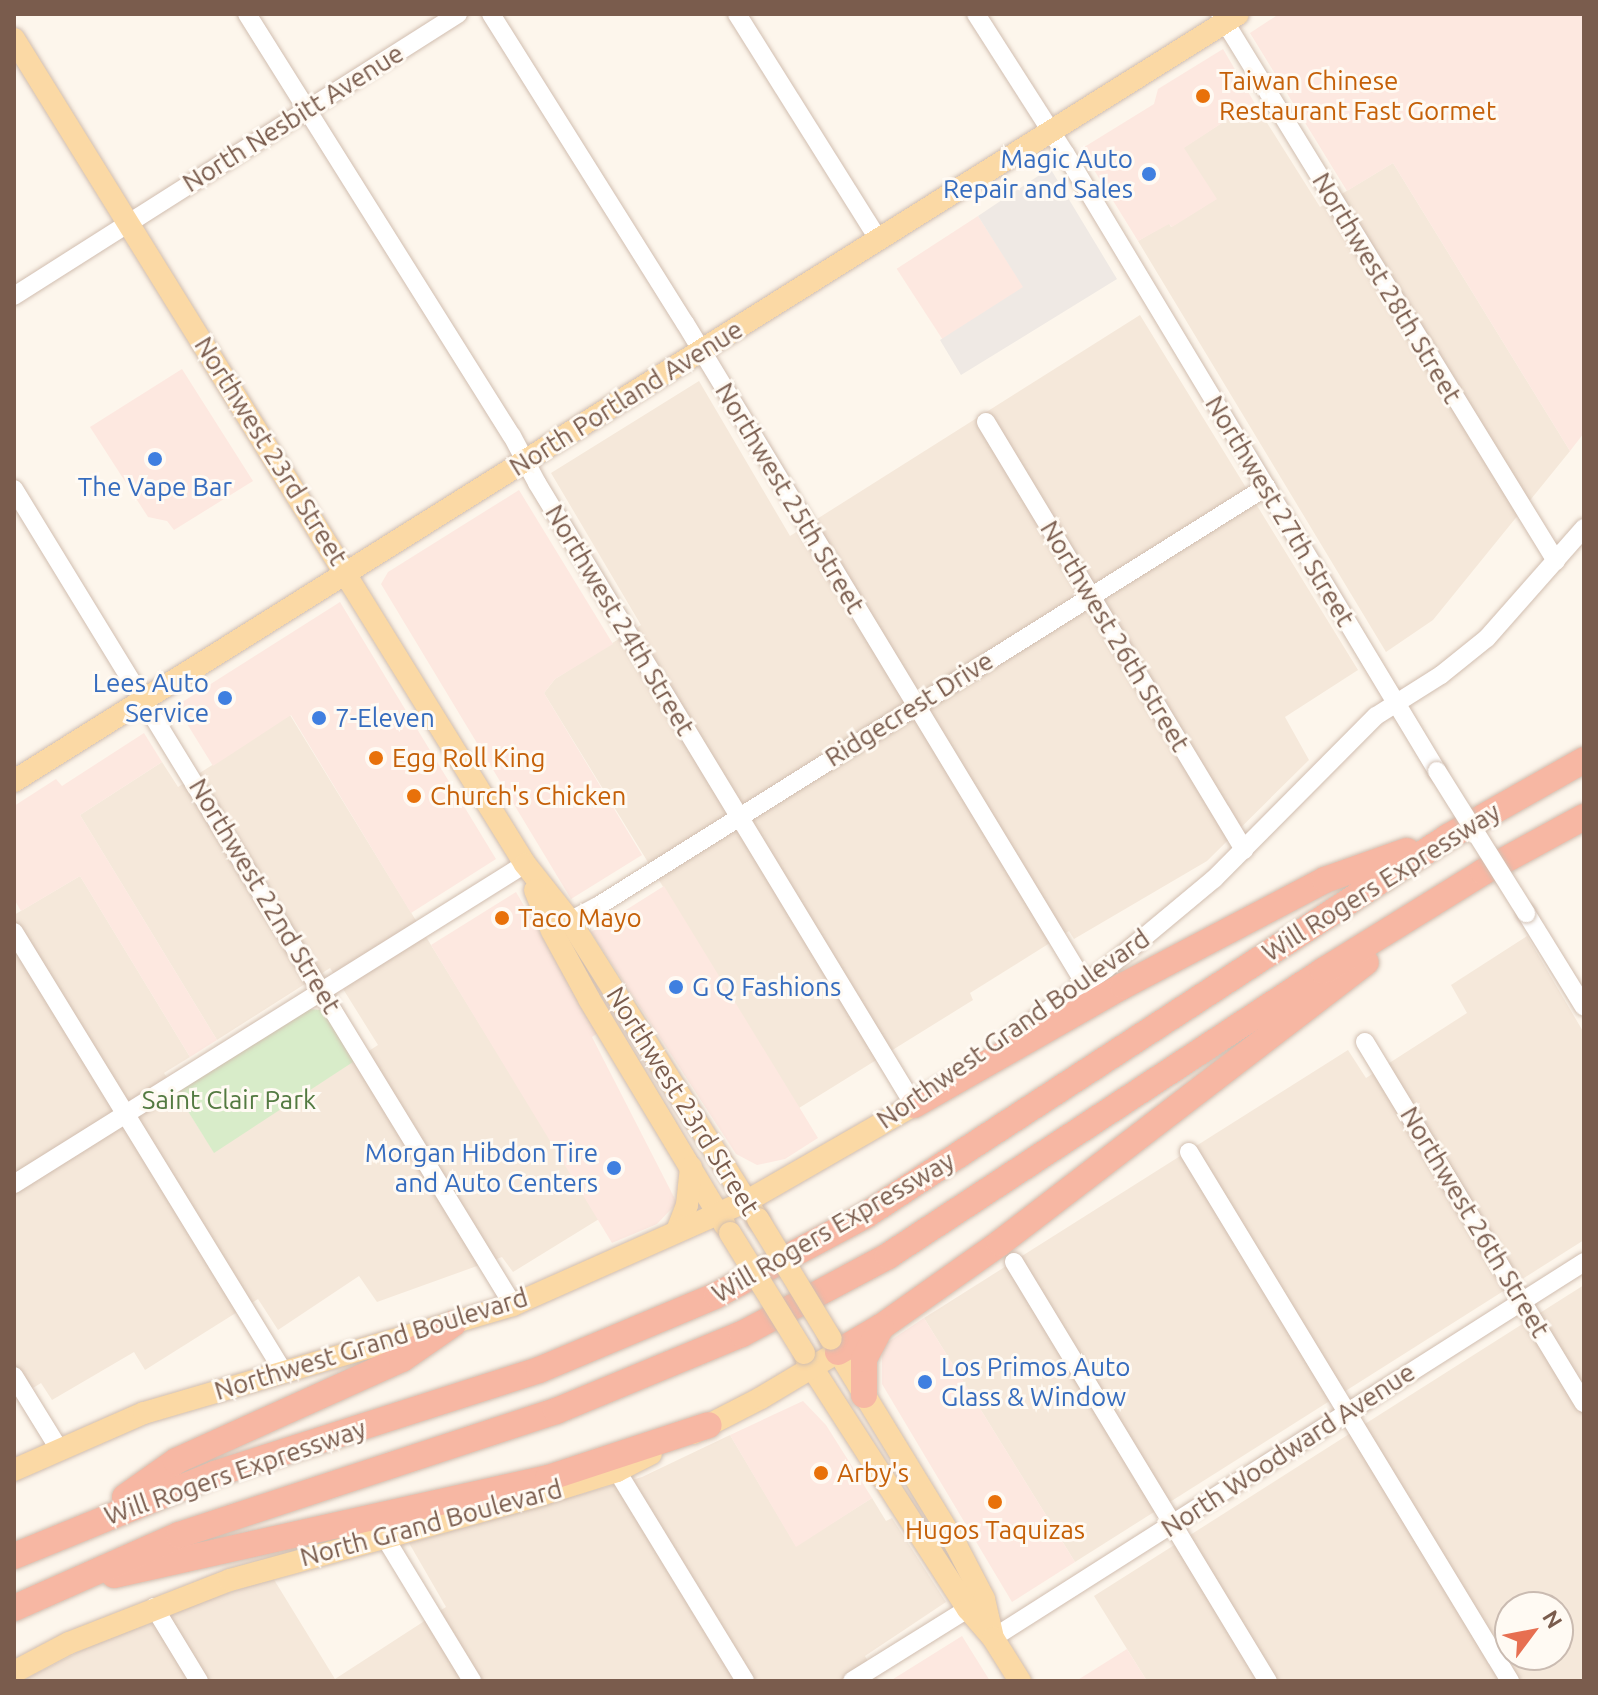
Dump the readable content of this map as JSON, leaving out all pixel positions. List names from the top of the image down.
{
  "streets": {
    "highway": ["Will Rogers Expressway"],
    "main road": [
      "North Portland Avenue",
      "Northwest 23rd Street",
      "Northwest Grand Boulevard",
      "North Grand Boulevard"
    ],
    "street": [
      "North Nesbitt Avenue",
      "Northwest 28th Street",
      "Northwest 25th Street",
      "Northwest 27th Street",
      "Northwest 24th Street",
      "Northwest 26th Street",
      "Ridgecrest Drive",
      "Northwest 22nd Street",
      "North Woodward Avenue"
    ]
  },
  "crossings": [
    ["North Nesbitt Avenue", "Northwest 23rd Street"],
    ["North Nesbitt Avenue", "Northwest 24th Street"],
    ["Northwest 28th Street", "North Portland Avenue"],
    ["Northwest 28th Street", "Northwest Grand Boulevard"],
    ["North Portland Avenue", "Northwest 23rd Street"],
    ["North Portland Avenue", "Northwest 25th Street"],
    ["North Portland Avenue", "Northwest 27th Street"],
    ["North Portland Avenue", "Northwest 24th Street"],
    ["North Portland Avenue", "Northwest 22nd Street"],
    ["Northwest 23rd Street", "Ridgecrest Drive"],
    ["Northwest 23rd Street", "Northwest Grand Boulevard"],
    ["Northwest 23rd Street", "North Woodward Avenue"],
    ["Northwest 23rd Street", "North Grand Boulevard"],
    ["Northwest 25th Street", "Ridgecrest Drive"],
    ["Northwest 25th Street", "Northwest Grand Boulevard"],
    ["Northwest 27th Street", "Ridgecrest Drive"],
    ["Northwest 27th Street", "Northwest Grand Boulevard"],
    ["Northwest 24th Street", "Ridgecrest Drive"],
    ["Northwest 24th Street", "Northwest Grand Boulevard"],
    ["Northwest 26th Street", "Ridgecrest Drive"],
    ["Northwest 26th Street", "Northwest Grand Boulevard"],
    ["Northwest 26th Street", "North Woodward Avenue"],
    ["Northwest 22nd Street", "Northwest Grand Boulevard"]
  ],
  "parks": ["Saint Clair Park"],
  "places": [
    "Taiwan Chinese Restaurant Fast Gormet",
    "Magic Auto Repair and Sales",
    "The Vape Bar",
    "Lees Auto Service",
    "7-Eleven",
    "Egg Roll King",
    "Church's Chicken",
    "Taco Mayo",
    "G Q Fashions",
    "Morgan Hibdon Tire and Auto Centers",
    "Los Primos Auto Glass & Window",
    "Arby's",
    "Hugos Taquizas"
  ],
  "north": "top right"
}
